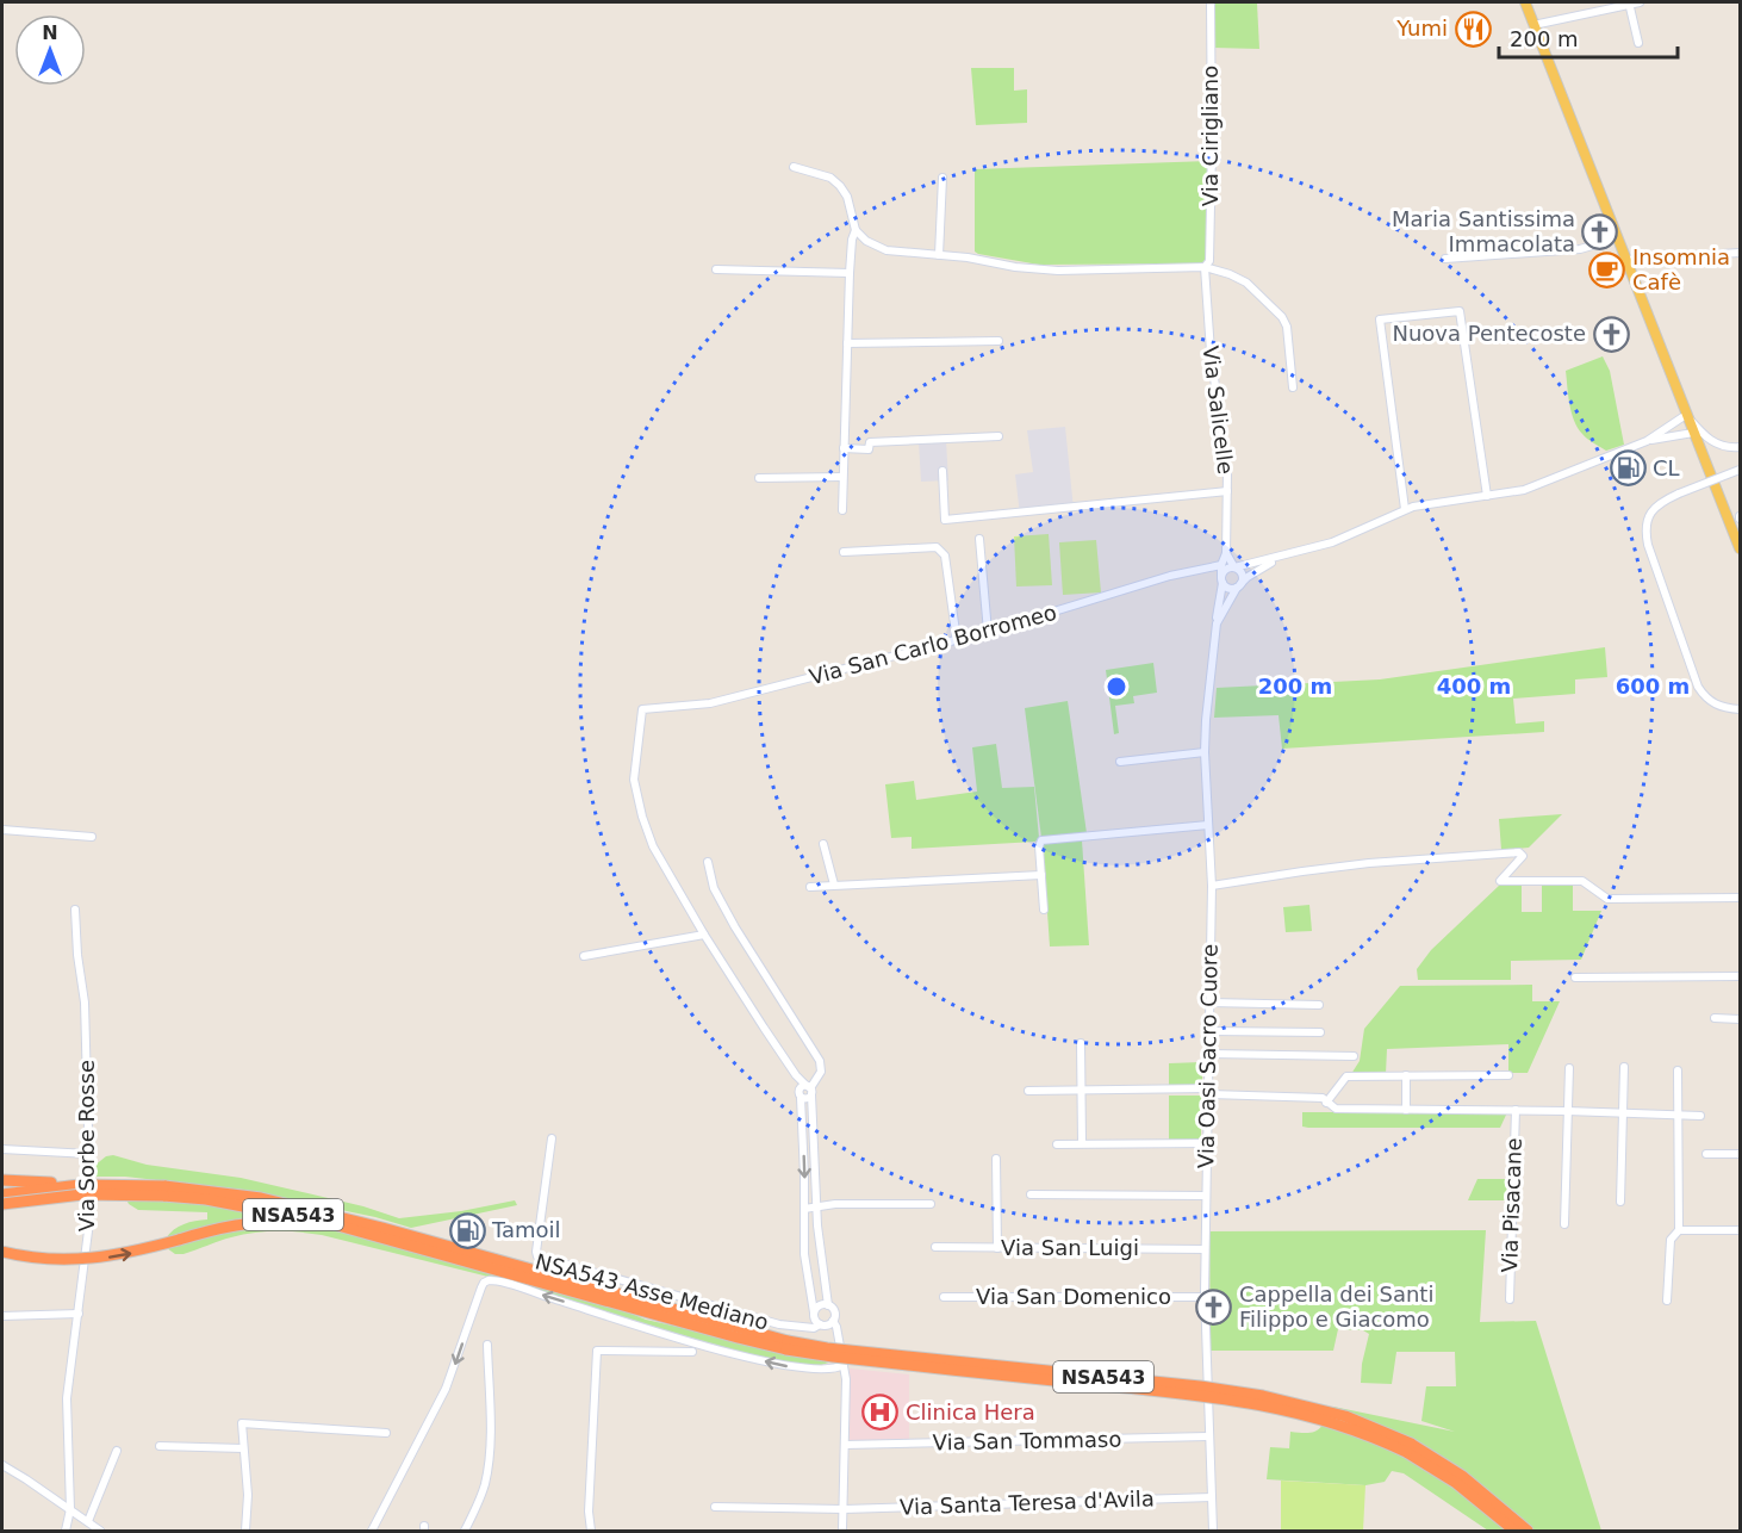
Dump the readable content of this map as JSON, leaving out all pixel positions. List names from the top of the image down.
{
  "streets": {
    "highway": ["NSA543", "NSA543 Asse Mediano"],
    "street": [
      "Via Cirigliano",
      "Via Salicelle",
      "Via San Carlo Borromeo",
      "Via Oasi Sacro Cuore",
      "Via Sorbe Rosse",
      "Via Pisacane",
      "Via San Luigi",
      "Via San Domenico",
      "Via San Tommaso",
      "Via Santa Teresa d'Avila"
    ]
  },
  "crossings": [
    ["Via Cirigliano", "Via Salicelle"],
    ["Via Oasi Sacro Cuore", "Via Pisacane"],
    ["Via Oasi Sacro Cuore", "Via San Luigi"],
    ["Via Oasi Sacro Cuore", "Via San Domenico"],
    ["Via Oasi Sacro Cuore", "Via San Tommaso"],
    ["Via Oasi Sacro Cuore", "Via Santa Teresa d'Avila"],
    ["NSA543", "NSA543 Asse Mediano"]
  ],
  "places": {
    "restaurant": ["Yumi"],
    "church": ["Maria Santissima Immacolata", "Nuova Pentecoste", "Cappella dei Santi Filippo e Giacomo"],
    "cafe": ["Insomnia Cafè"],
    "fuel station": ["CL", "Tamoil"],
    "hospital": ["Clinica Hera"]
  },
  "scale_bar": "200 m",
  "north": "top",
  "rings": ["200 m", "400 m", "600 m"]
}
